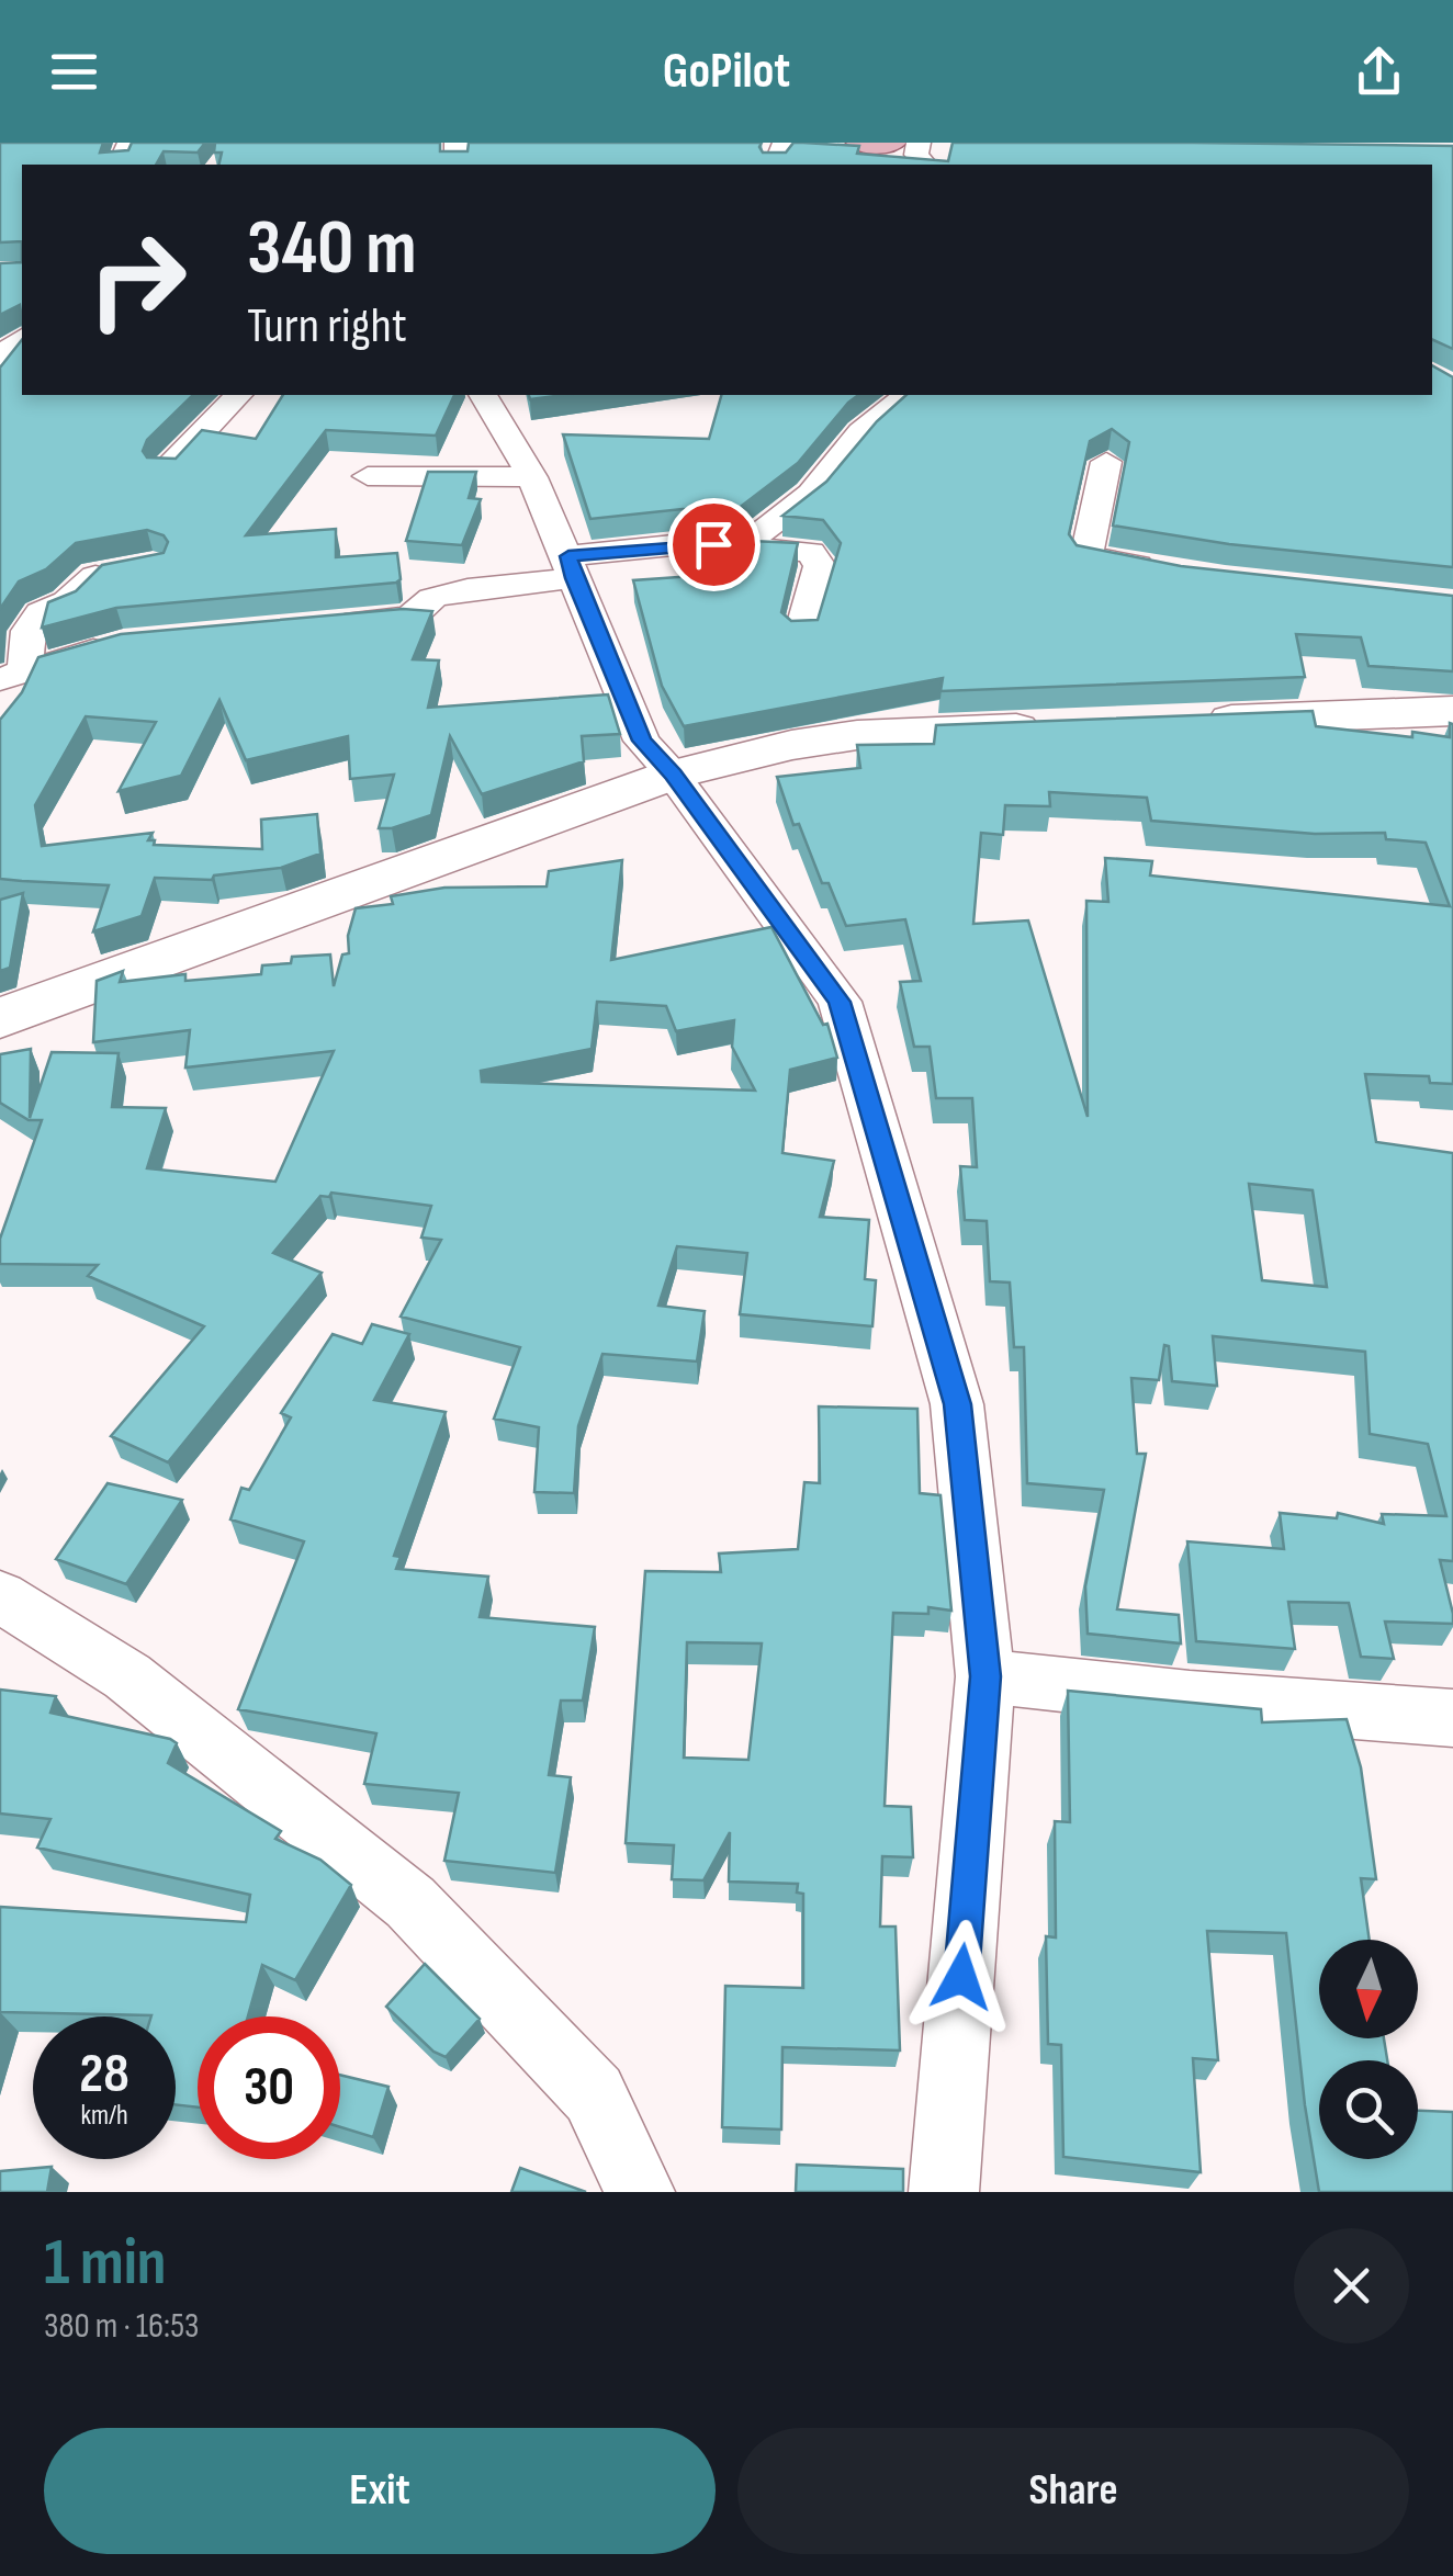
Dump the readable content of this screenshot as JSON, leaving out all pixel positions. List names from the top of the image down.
{
  "north": "bottom",
  "page": {
    "header": "GoPilot",
    "turn": ["340 m", "Turn right"],
    "speed": "28 km/h",
    "limit": "30",
    "heading": ["1 min", "380 m · 16:53"],
    "buttons": ["Exit", "Share"]
  }
}
